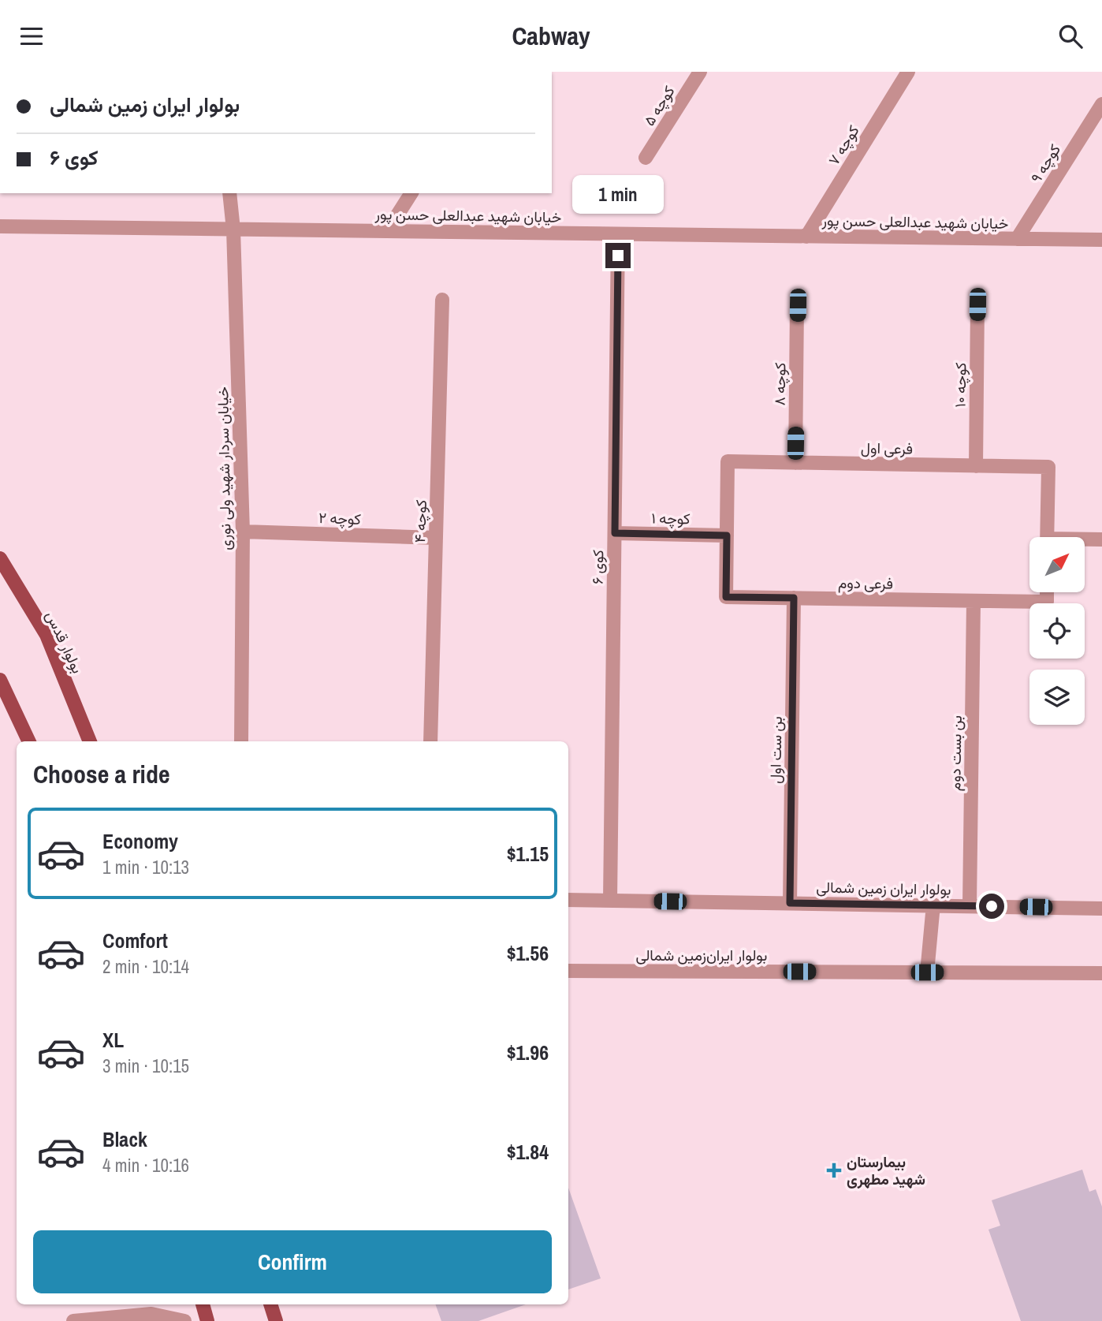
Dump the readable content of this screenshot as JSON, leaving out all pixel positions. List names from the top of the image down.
{
  "streets": {
    "main road": ["بولوار قدس"],
    "street": [
      "کوچه ۵",
      "کوچه ۷",
      "کوچه ۹",
      "خیابان شهید عبدالعلی حسن پور",
      "کوچه ۸",
      "کوچه ۱۰",
      "فرعی اول",
      "خیابان سردار شهید ولی نوری",
      "کوچه ۲",
      "کوچه ۱",
      "کوچه ۴",
      "کوی ۶",
      "فرعی دوم",
      "بن ست اول",
      "بن بست دوم",
      "بولوار ایران زمین شمالی",
      "بولوار ایران‌زمین شمالی"
    ]
  },
  "crossings": [
    ["کوچه ۷", "خیابان شهید عبدالعلی حسن پور"],
    ["کوچه ۹", "خیابان شهید عبدالعلی حسن پور"],
    ["خیابان شهید عبدالعلی حسن پور", "خیابان سردار شهید ولی نوری"],
    ["خیابان شهید عبدالعلی حسن پور", "کوی ۶"],
    ["کوچه ۸", "فرعی اول"],
    ["کوچه ۱۰", "فرعی اول"],
    ["فرعی اول", "کوچه ۱"],
    ["فرعی اول", "فرعی دوم"],
    ["خیابان سردار شهید ولی نوری", "کوچه ۲"],
    ["کوچه ۲", "کوچه ۴"],
    ["کوچه ۱", "کوی ۶"],
    ["کوچه ۱", "فرعی دوم"],
    ["کوی ۶", "بولوار ایران زمین شمالی"],
    ["فرعی دوم", "بن ست اول"],
    ["فرعی دوم", "بن بست دوم"],
    ["بن ست اول", "بولوار ایران زمین شمالی"],
    ["بن بست دوم", "بولوار ایران زمین شمالی"]
  ],
  "places": {
    "health": ["بیمارستان شهید مطهری"]
  },
  "north": "top right",
  "page": {
    "header": "Cabway",
    "banner": ["بولوار ایران زمین شمالی", "کوی ۶"],
    "bubble": "1 min",
    "heading": "Choose a ride",
    "list": [
      {
        "name": "Economy",
        "note": "1 min · 10:13",
        "value": "$1.15"
      },
      {
        "name": "Comfort",
        "note": "2 min · 10:14",
        "value": "$1.56"
      },
      {
        "name": "XL",
        "note": "3 min · 10:15",
        "value": "$1.96"
      },
      {
        "name": "Black",
        "note": "4 min · 10:16",
        "value": "$1.84"
      }
    ],
    "buttons": "Confirm"
  }
}
